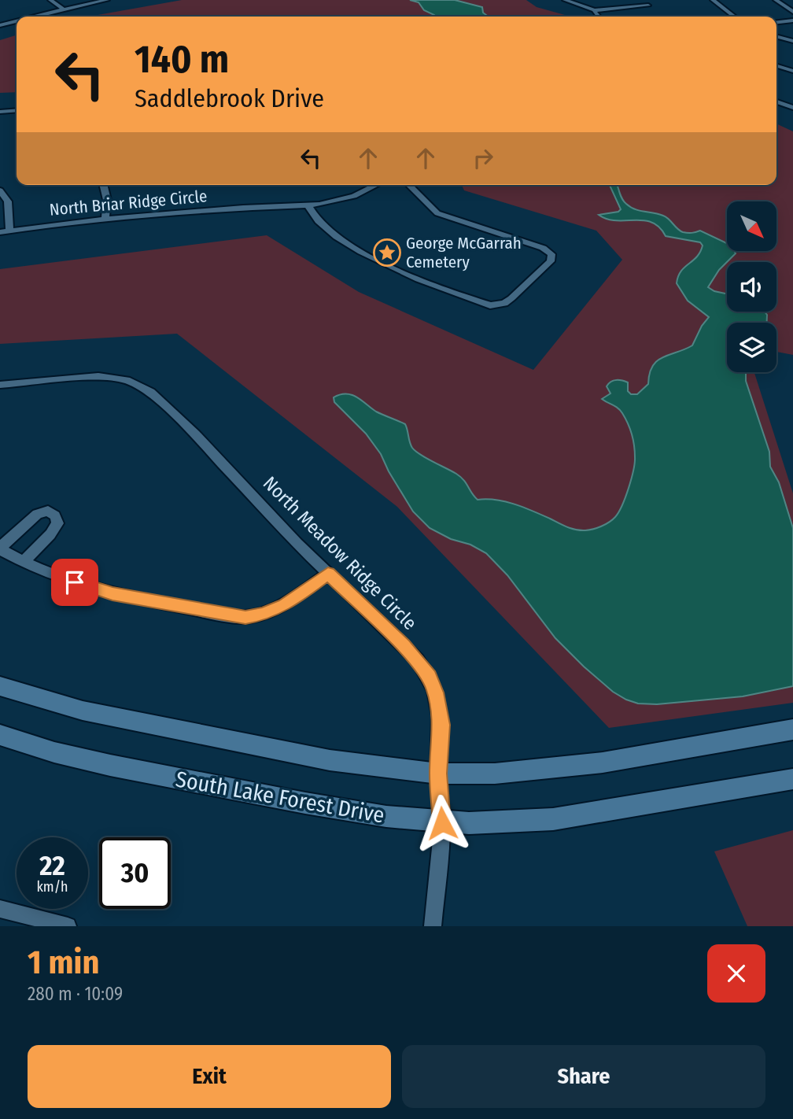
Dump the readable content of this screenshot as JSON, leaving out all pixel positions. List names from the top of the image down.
{
  "streets": {
    "main road": ["South Lake Forest Drive"],
    "street": ["North Briar Ridge Circle", "North Meadow Ridge Circle"]
  },
  "crossings": [
    ["North Meadow Ridge Circle", "South Lake Forest Drive"]
  ],
  "places": {
    "place": ["George McGarrah Cemetery"]
  },
  "north": "bottom right",
  "page": {
    "turn": ["140 m", "Saddlebrook Drive"],
    "speed": "22 km/h",
    "limit": "30",
    "heading": ["1 min", "280 m · 10:09"],
    "buttons": ["Exit", "Share"]
  }
}
